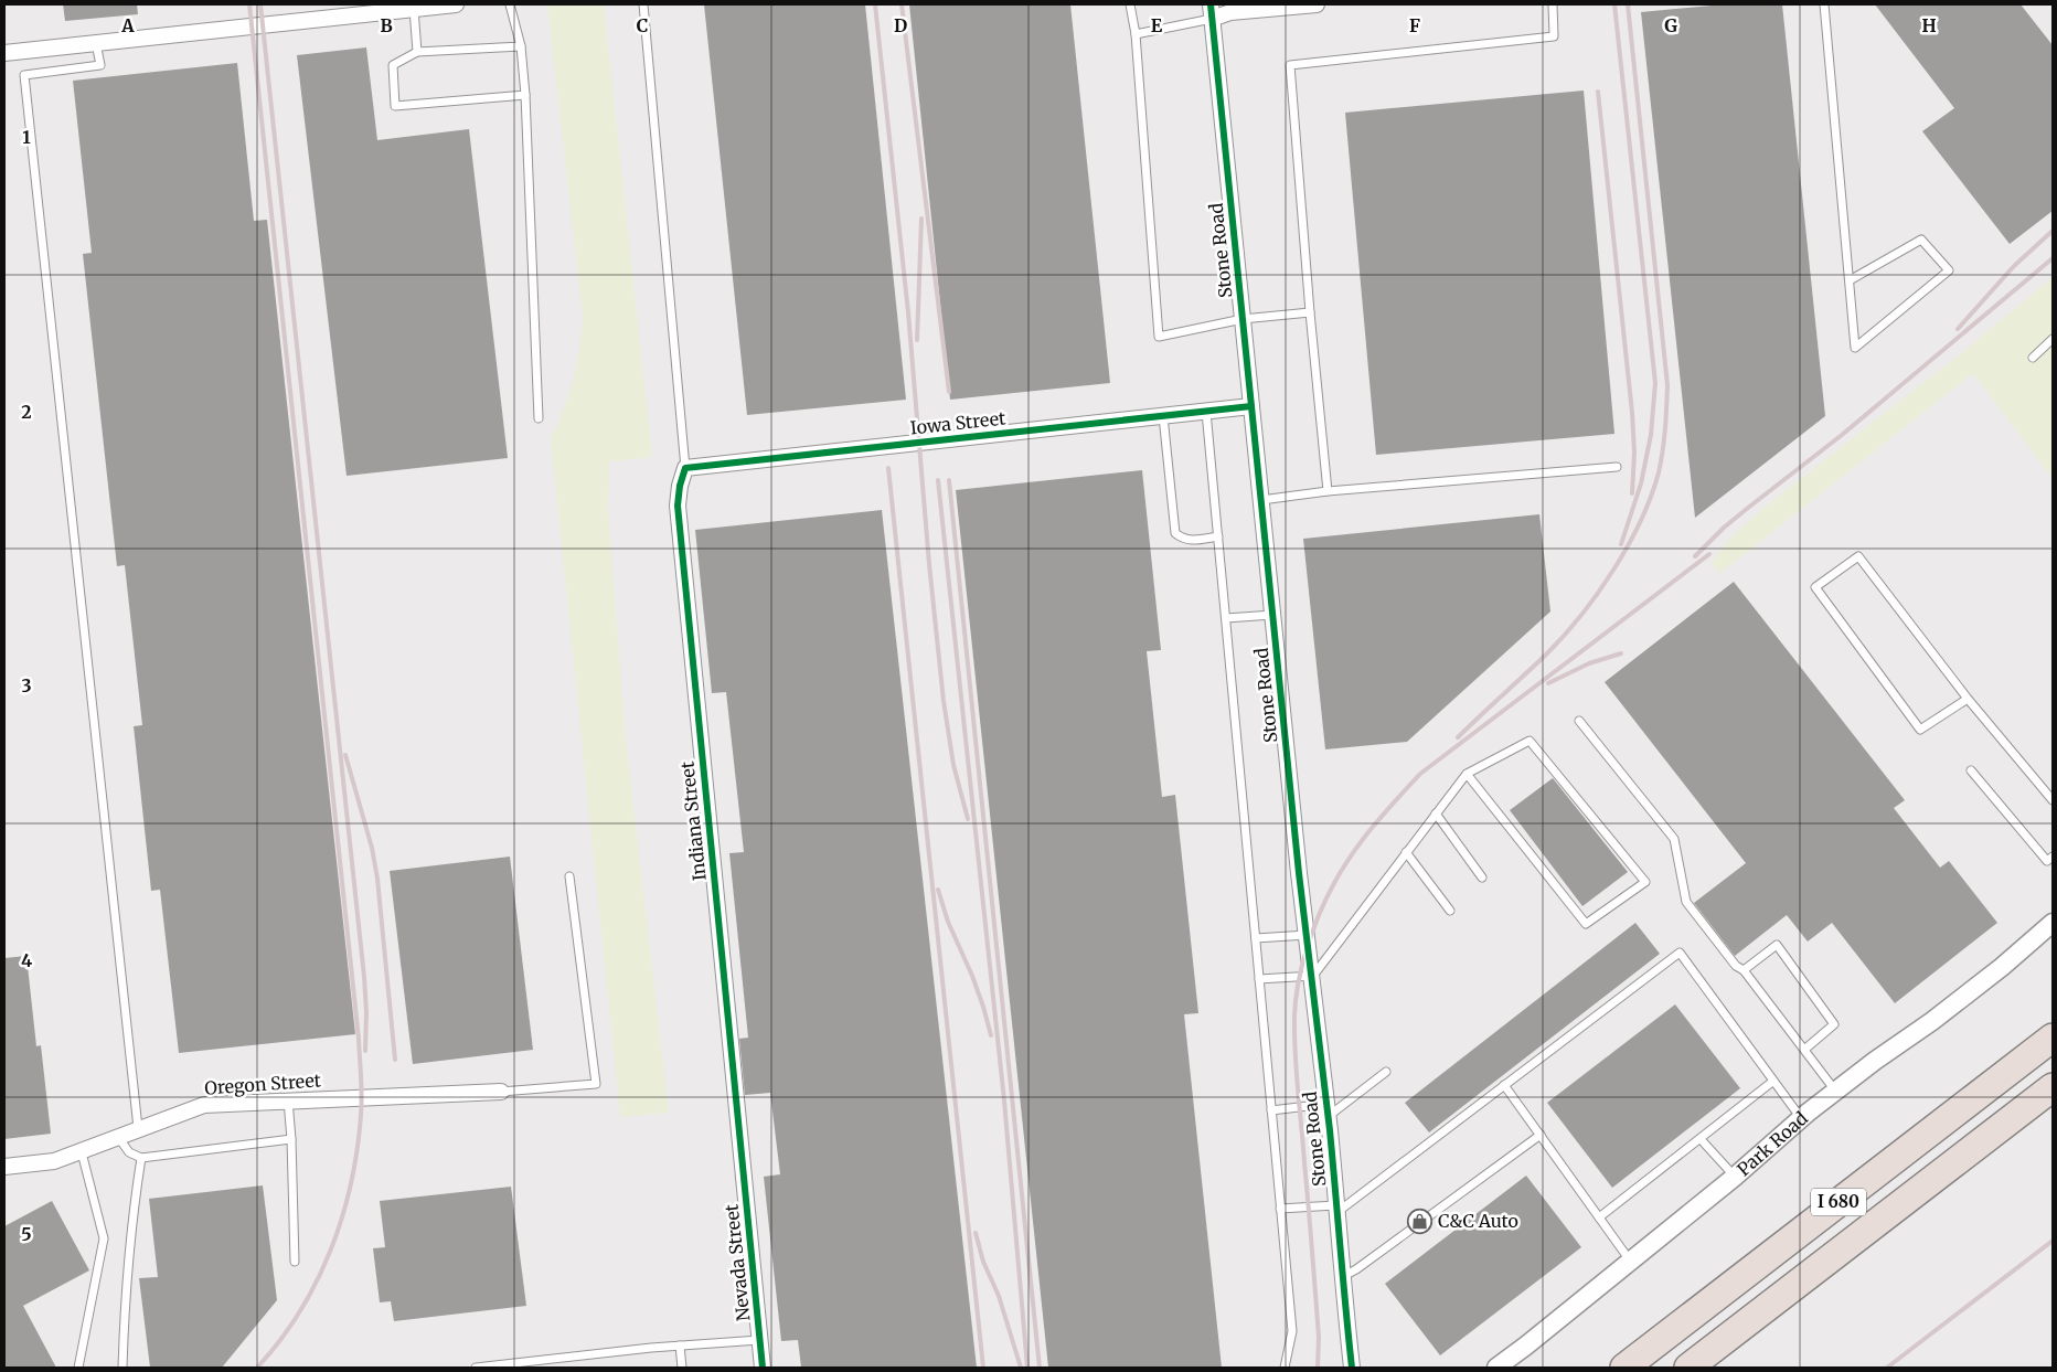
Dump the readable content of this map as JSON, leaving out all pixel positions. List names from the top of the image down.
{
  "streets": {
    "highway": ["I 680"],
    "street": [
      "Stone Road",
      "Iowa Street",
      "Indiana Street",
      "Oregon Street",
      "Park Road",
      "Nevada Street"
    ]
  },
  "crossings": [
    ["Stone Road", "Iowa Street"],
    ["Iowa Street", "Indiana Street"],
    ["Indiana Street", "Nevada Street"]
  ],
  "places": {
    "shop": ["C&C Auto"]
  },
  "grid": {
    "columns": [
      "A",
      "B",
      "C",
      "D",
      "E",
      "F",
      "G",
      "H"
    ],
    "rows": [
      "1",
      "2",
      "3",
      "4",
      "5"
    ]
  }
}
